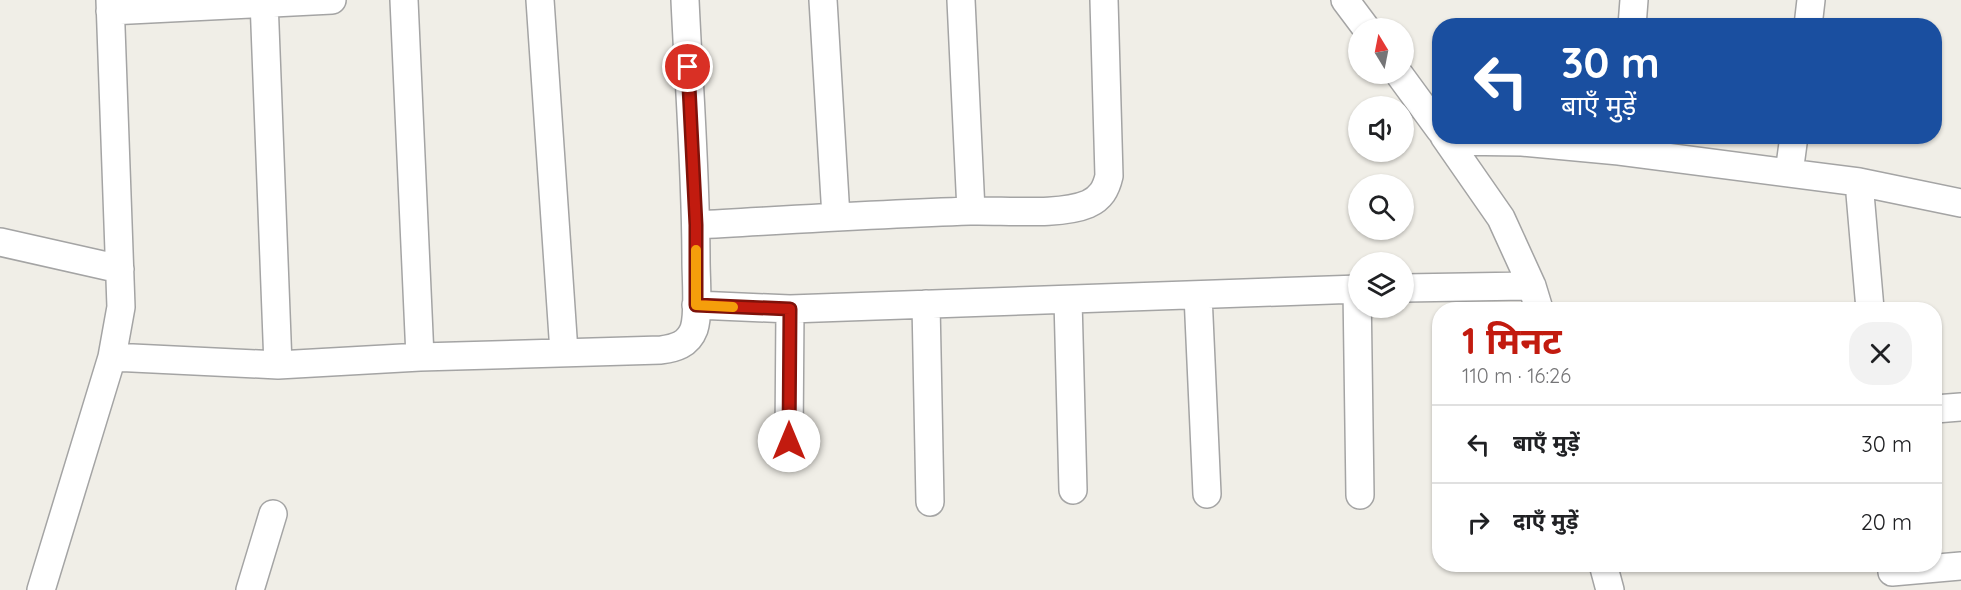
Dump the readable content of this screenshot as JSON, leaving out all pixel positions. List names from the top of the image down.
{
  "north": "top",
  "page": {
    "turn": ["30 m", "बाएँ मुड़ें"],
    "heading": ["1 मिनट", "110 m · 16:26"],
    "list": [
      {
        "name": "बाएँ मुड़ें",
        "value": "30 m"
      },
      {
        "name": "दाएँ मुड़ें",
        "value": "20 m"
      }
    ]
  }
}
